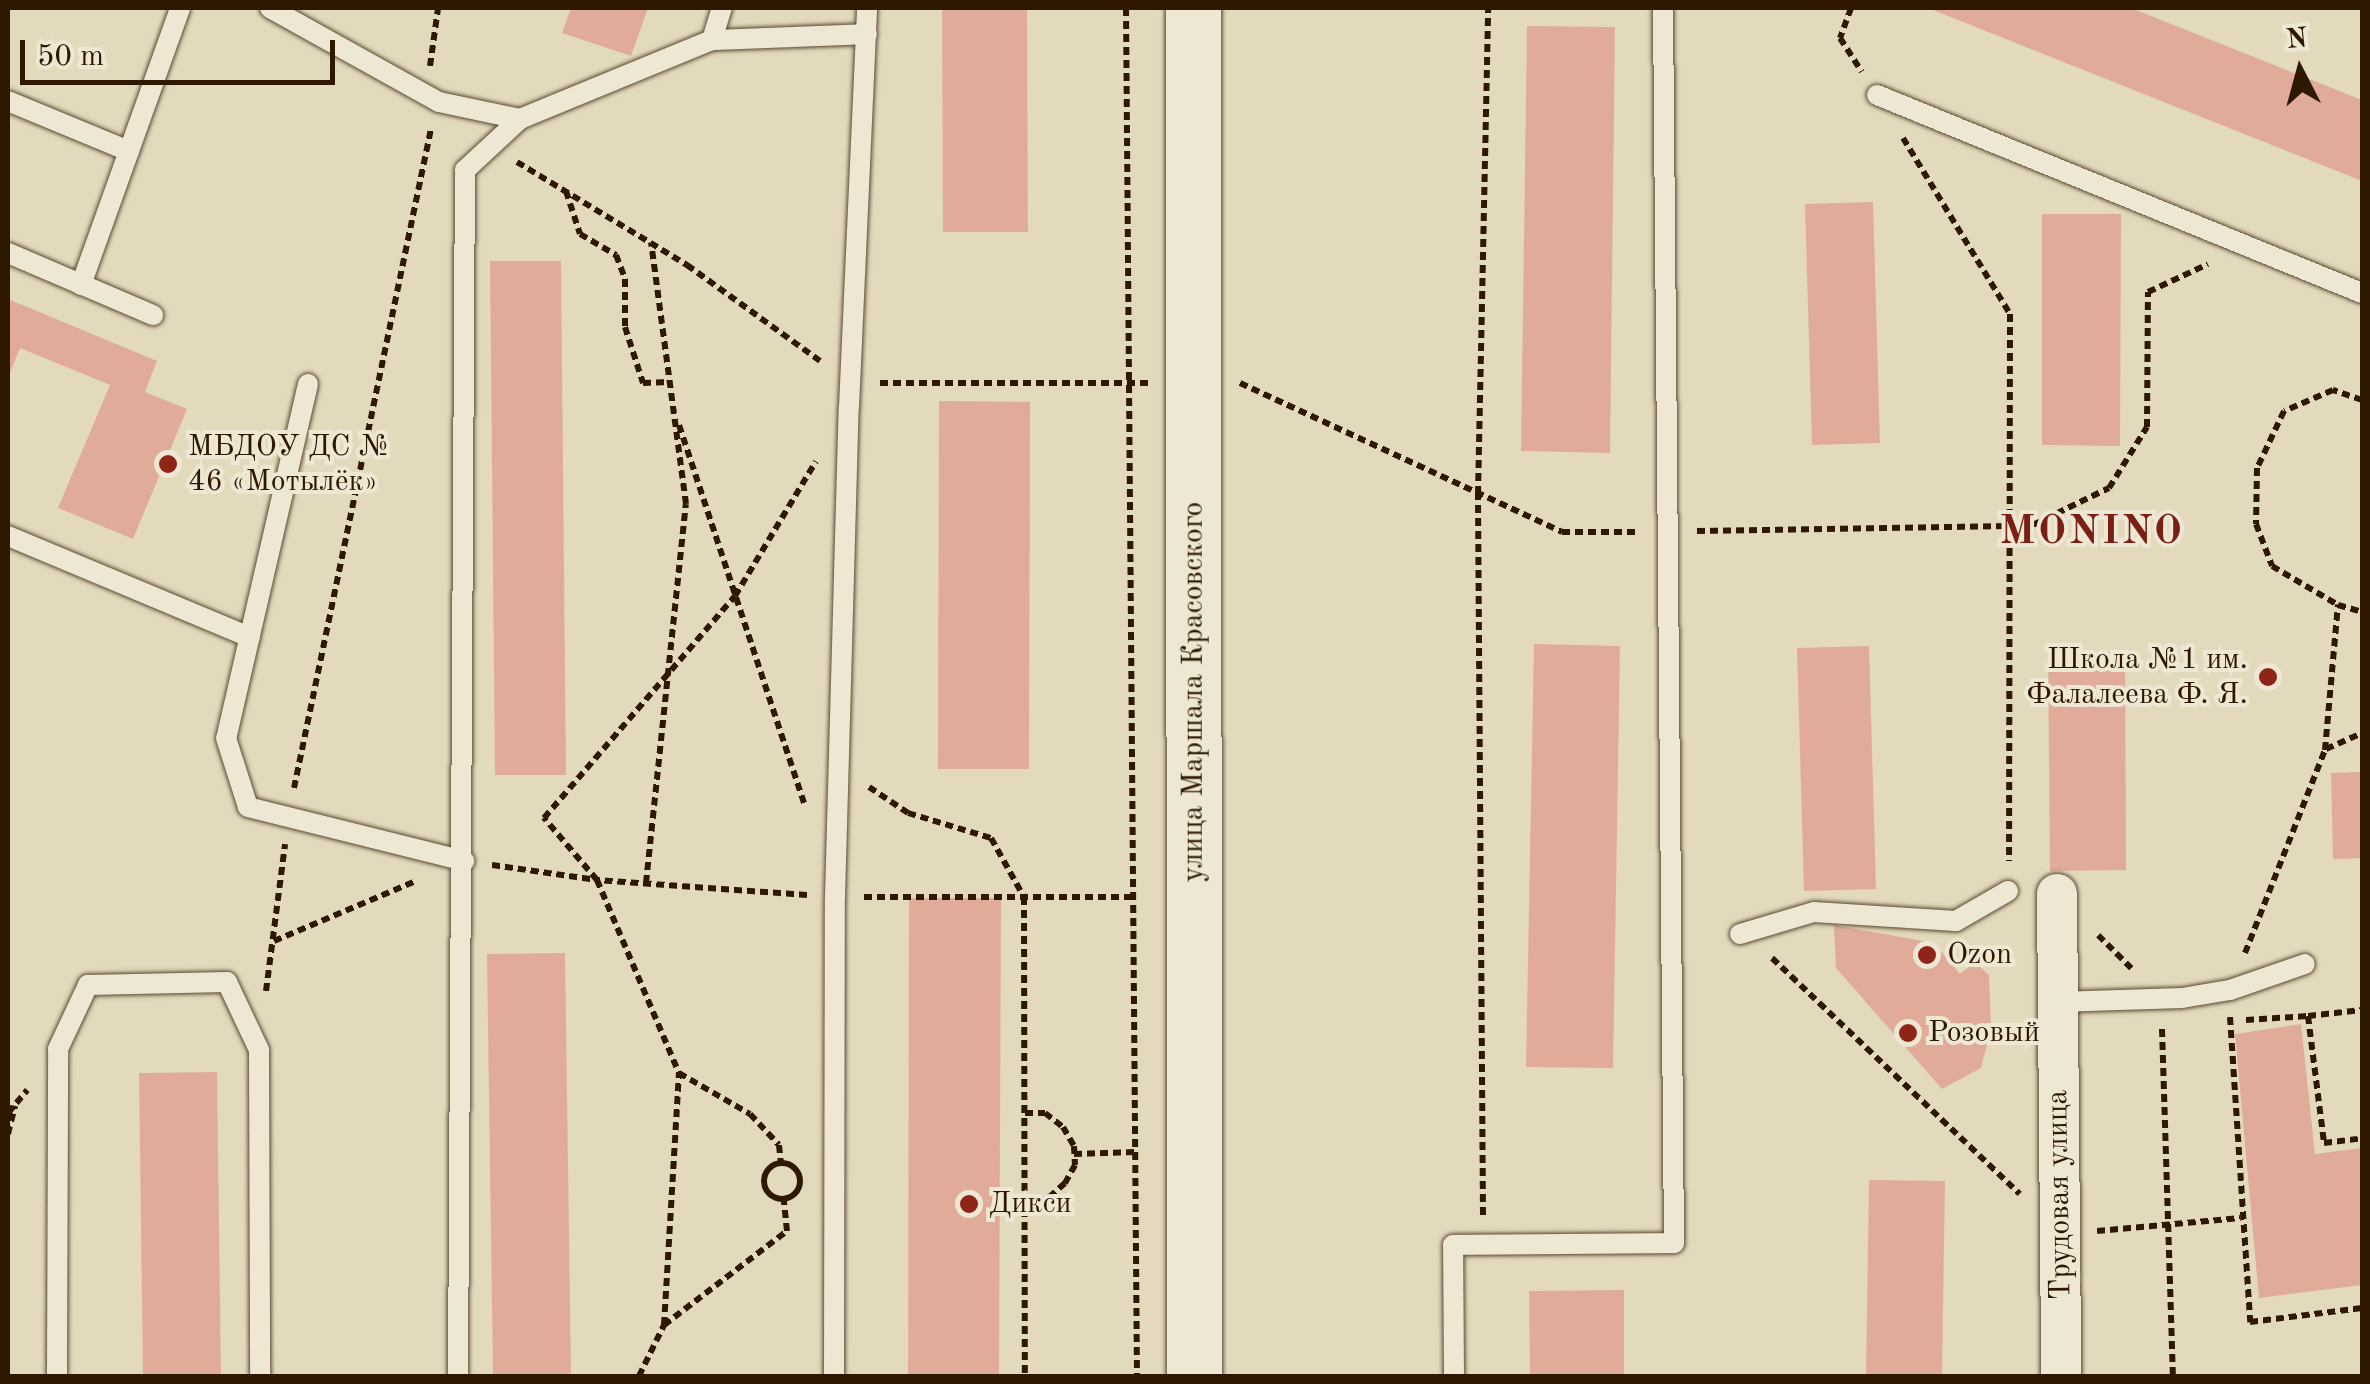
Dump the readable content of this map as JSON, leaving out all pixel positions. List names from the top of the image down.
{
  "streets": {
    "street": ["улица Маршала Красовского", "Трудовая улица"]
  },
  "districts": ["MONINO"],
  "places": [
    "МБДОУ ДC № 46 «Мотылёк»",
    "Школа №1 им. Фалалеева Ф. Я.",
    "Ozon",
    "Розовый",
    "Дикси"
  ],
  "scale_bar": "50 m",
  "north": "top"
}
